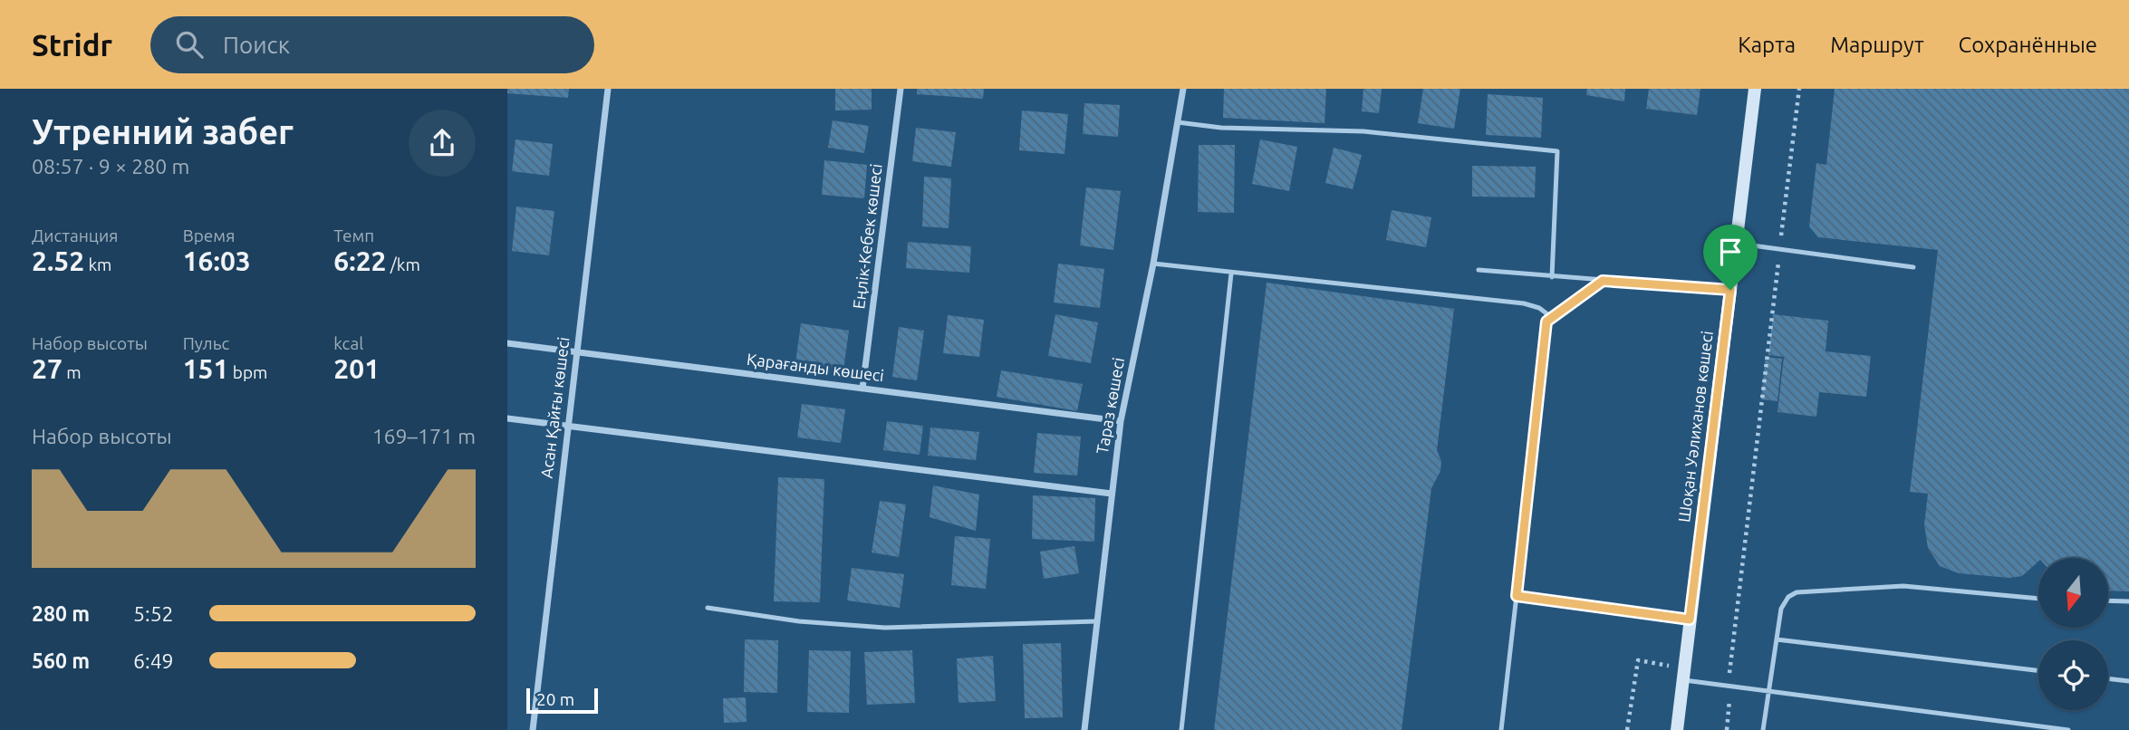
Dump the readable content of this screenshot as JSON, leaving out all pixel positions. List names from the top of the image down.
{
  "streets": {
    "main road": ["Шоқан Уәлиханов көшесі"],
    "street": [
      "Еңлік-Кебек көшесі",
      "Қарағанды көшесі",
      "Тараз көшесі",
      "Асан Қайғы көшесі"
    ]
  },
  "crossings": [
    ["Еңлік-Кебек көшесі", "Қарағанды көшесі"],
    ["Қарағанды көшесі", "Тараз көшесі"],
    ["Қарағанды көшесі", "Асан Қайғы көшесі"]
  ],
  "scale_bar": "20 m",
  "north": "bottom",
  "page": {
    "header": "Stridr",
    "search": "Поиск",
    "nav": ["Карта", "Маршрут", "Сохранённые"],
    "heading": ["Утренний забег", "08:57 · 9 × 280 m"],
    "stats": [
      ["Дистанция", "2.52 km"],
      ["Время", "16:03"],
      ["Темп", "6:22 /km"],
      ["Набор высоты", "27 m"],
      ["Пульс", "151 bpm"],
      ["kcal", "201"]
    ],
    "chart": ["Набор высоты", "169–171 m"],
    "list": [
      {
        "name": "280 m",
        "note": "5:52"
      },
      {
        "name": "560 m",
        "note": "6:49"
      }
    ],
    "scale": "20 m"
  }
}
